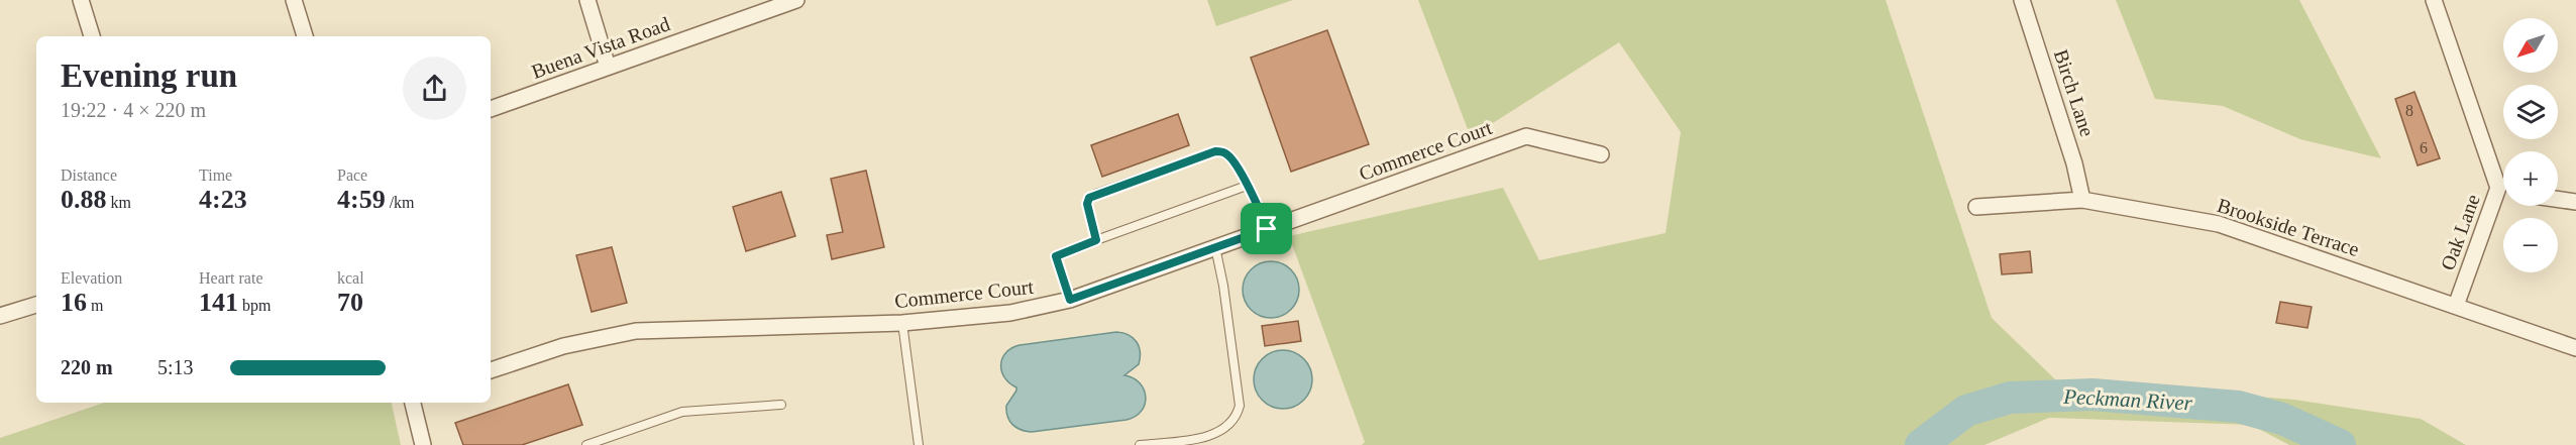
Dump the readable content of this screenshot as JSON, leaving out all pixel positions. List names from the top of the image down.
{
  "streets": {
    "street": [
      "Buena Vista Road",
      "Birch Lane",
      "Commerce Court",
      "Brookside Terrace",
      "Oak Lane"
    ]
  },
  "crossings": [
    ["Birch Lane", "Brookside Terrace"],
    ["Brookside Terrace", "Oak Lane"]
  ],
  "water": ["Peckman River"],
  "house_numbers": ["8", "6"],
  "north": "bottom left",
  "page": {
    "map_buttons": ["+", "−"],
    "heading": ["Evening run", "19:22 · 4 × 220 m"],
    "stats": [
      ["Distance", "0.88 km"],
      ["Time", "4:23"],
      ["Pace", "4:59 /km"],
      ["Elevation", "16 m"],
      ["Heart rate", "141 bpm"],
      ["kcal", "70"]
    ],
    "list": [
      {
        "name": "220 m",
        "note": "5:13"
      }
    ]
  }
}
